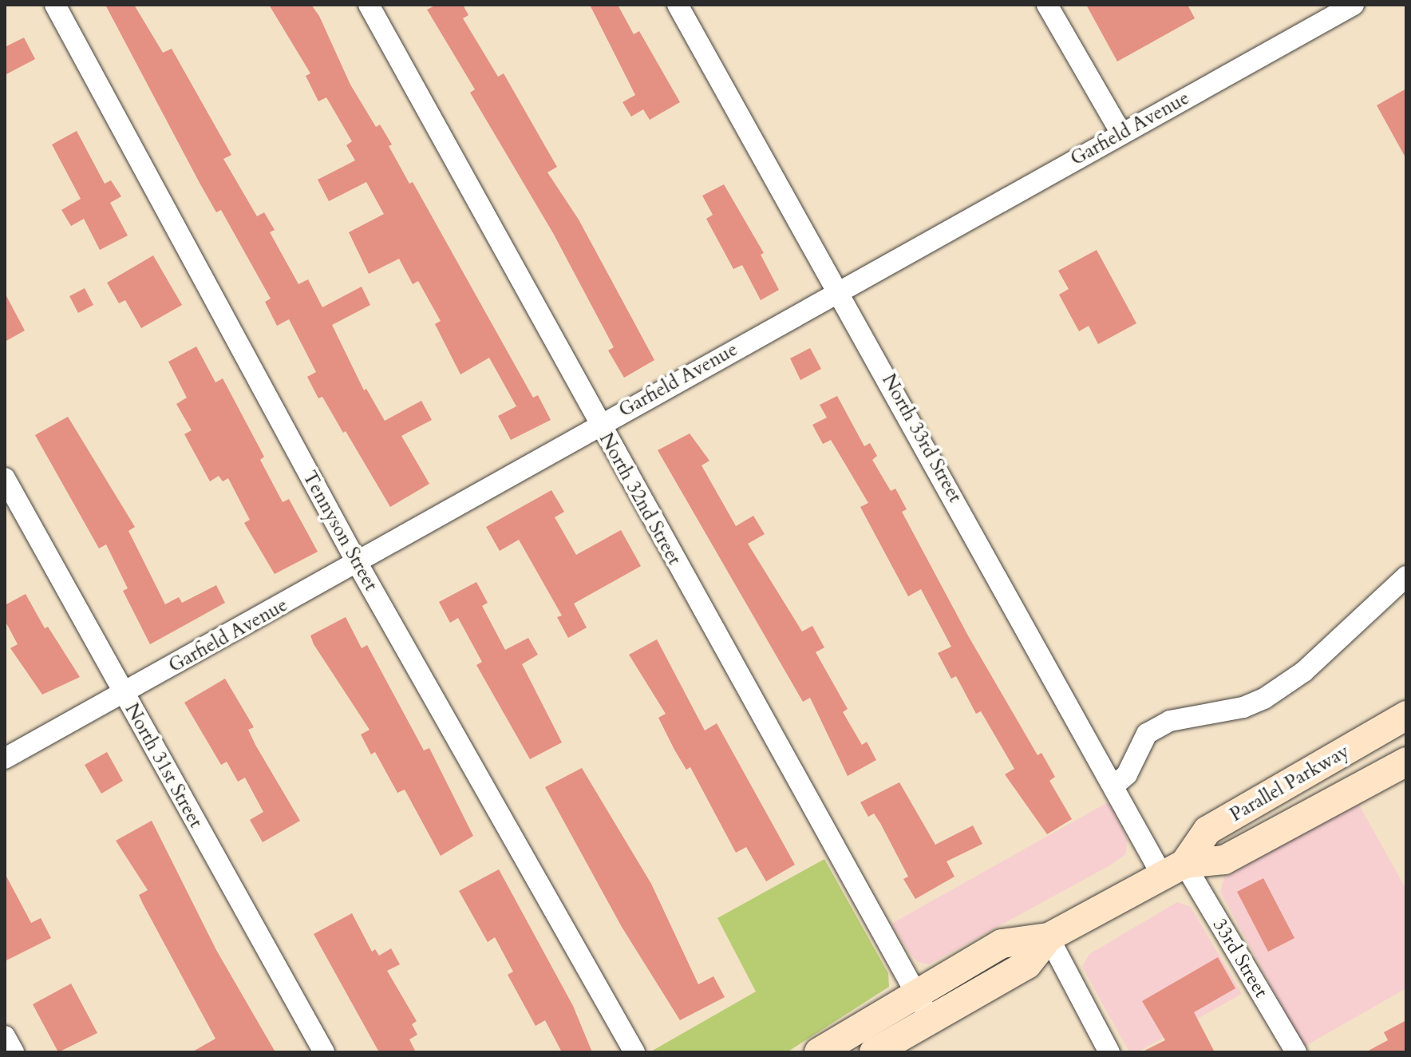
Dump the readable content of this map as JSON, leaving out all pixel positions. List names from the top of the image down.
{
  "streets": {
    "main road": ["Parallel Parkway"],
    "street": [
      "Garfield Avenue",
      "North 33rd Street",
      "North 32nd Street",
      "Tennyson Street",
      "North 31st Street",
      "33rd Street"
    ]
  },
  "crossings": [
    ["Garfield Avenue", "North 33rd Street"],
    ["Garfield Avenue", "North 32nd Street"],
    ["Garfield Avenue", "Tennyson Street"],
    ["Garfield Avenue", "North 31st Street"],
    ["North 33rd Street", "Parallel Parkway"],
    ["North 33rd Street", "33rd Street"],
    ["North 32nd Street", "Parallel Parkway"],
    ["Parallel Parkway", "33rd Street"]
  ]
}
